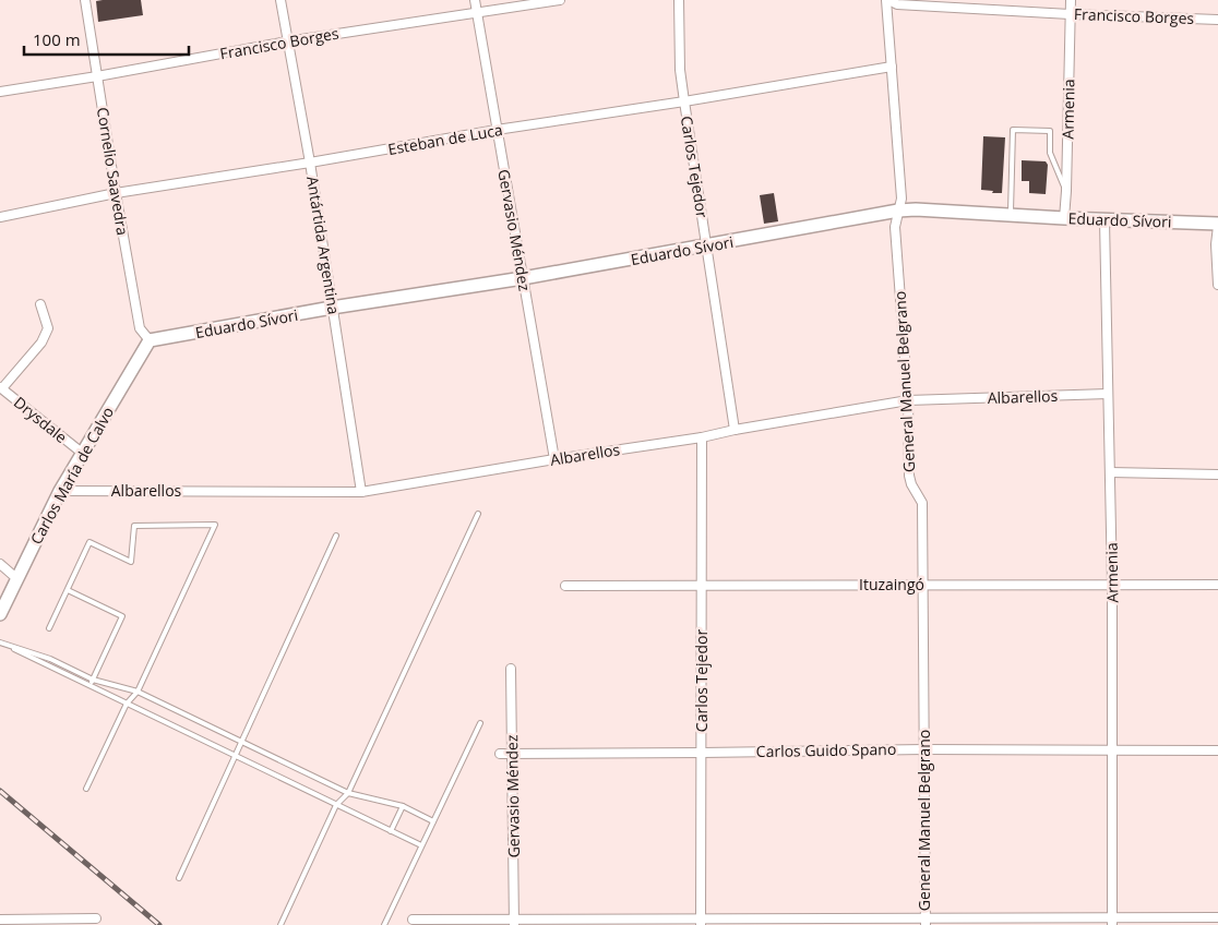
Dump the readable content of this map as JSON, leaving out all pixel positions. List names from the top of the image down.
{
  "streets": {
    "street": [
      "Francisco Borges",
      "Armenia",
      "Esteban de Luca",
      "Carlos Tejedor",
      "Cornelio Saavedra",
      "Eduardo Sívori",
      "Gervasio Méndez",
      "Antártida Argentina",
      "General Manuel Belgrano",
      "Albarellos",
      "Drysdale",
      "Carlos María de Calvo",
      "Ituzaingó",
      "Carlos Guido Spano"
    ]
  },
  "crossings": [
    ["Francisco Borges", "Armenia"],
    ["Francisco Borges", "Cornelio Saavedra"],
    ["Francisco Borges", "Gervasio Méndez"],
    ["Francisco Borges", "Antártida Argentina"],
    ["Francisco Borges", "General Manuel Belgrano"],
    ["Armenia", "Eduardo Sívori"],
    ["Armenia", "Albarellos"],
    ["Armenia", "Ituzaingó"],
    ["Armenia", "Carlos Guido Spano"],
    ["Esteban de Luca", "Carlos Tejedor"],
    ["Esteban de Luca", "Cornelio Saavedra"],
    ["Esteban de Luca", "Gervasio Méndez"],
    ["Esteban de Luca", "Antártida Argentina"],
    ["Esteban de Luca", "General Manuel Belgrano"],
    ["Carlos Tejedor", "Eduardo Sívori"],
    ["Carlos Tejedor", "Albarellos"],
    ["Carlos Tejedor", "Ituzaingó"],
    ["Carlos Tejedor", "Carlos Guido Spano"],
    ["Cornelio Saavedra", "Eduardo Sívori"],
    ["Cornelio Saavedra", "Carlos María de Calvo"],
    ["Eduardo Sívori", "Gervasio Méndez"],
    ["Eduardo Sívori", "Antártida Argentina"],
    ["Eduardo Sívori", "General Manuel Belgrano"],
    ["Eduardo Sívori", "Carlos María de Calvo"],
    ["Gervasio Méndez", "Albarellos"],
    ["Gervasio Méndez", "Carlos Guido Spano"],
    ["Antártida Argentina", "Albarellos"],
    ["General Manuel Belgrano", "Albarellos"],
    ["General Manuel Belgrano", "Ituzaingó"],
    ["General Manuel Belgrano", "Carlos Guido Spano"],
    ["Albarellos", "Carlos María de Calvo"],
    ["Drysdale", "Carlos María de Calvo"]
  ],
  "scale_bar": "100 m"
}
